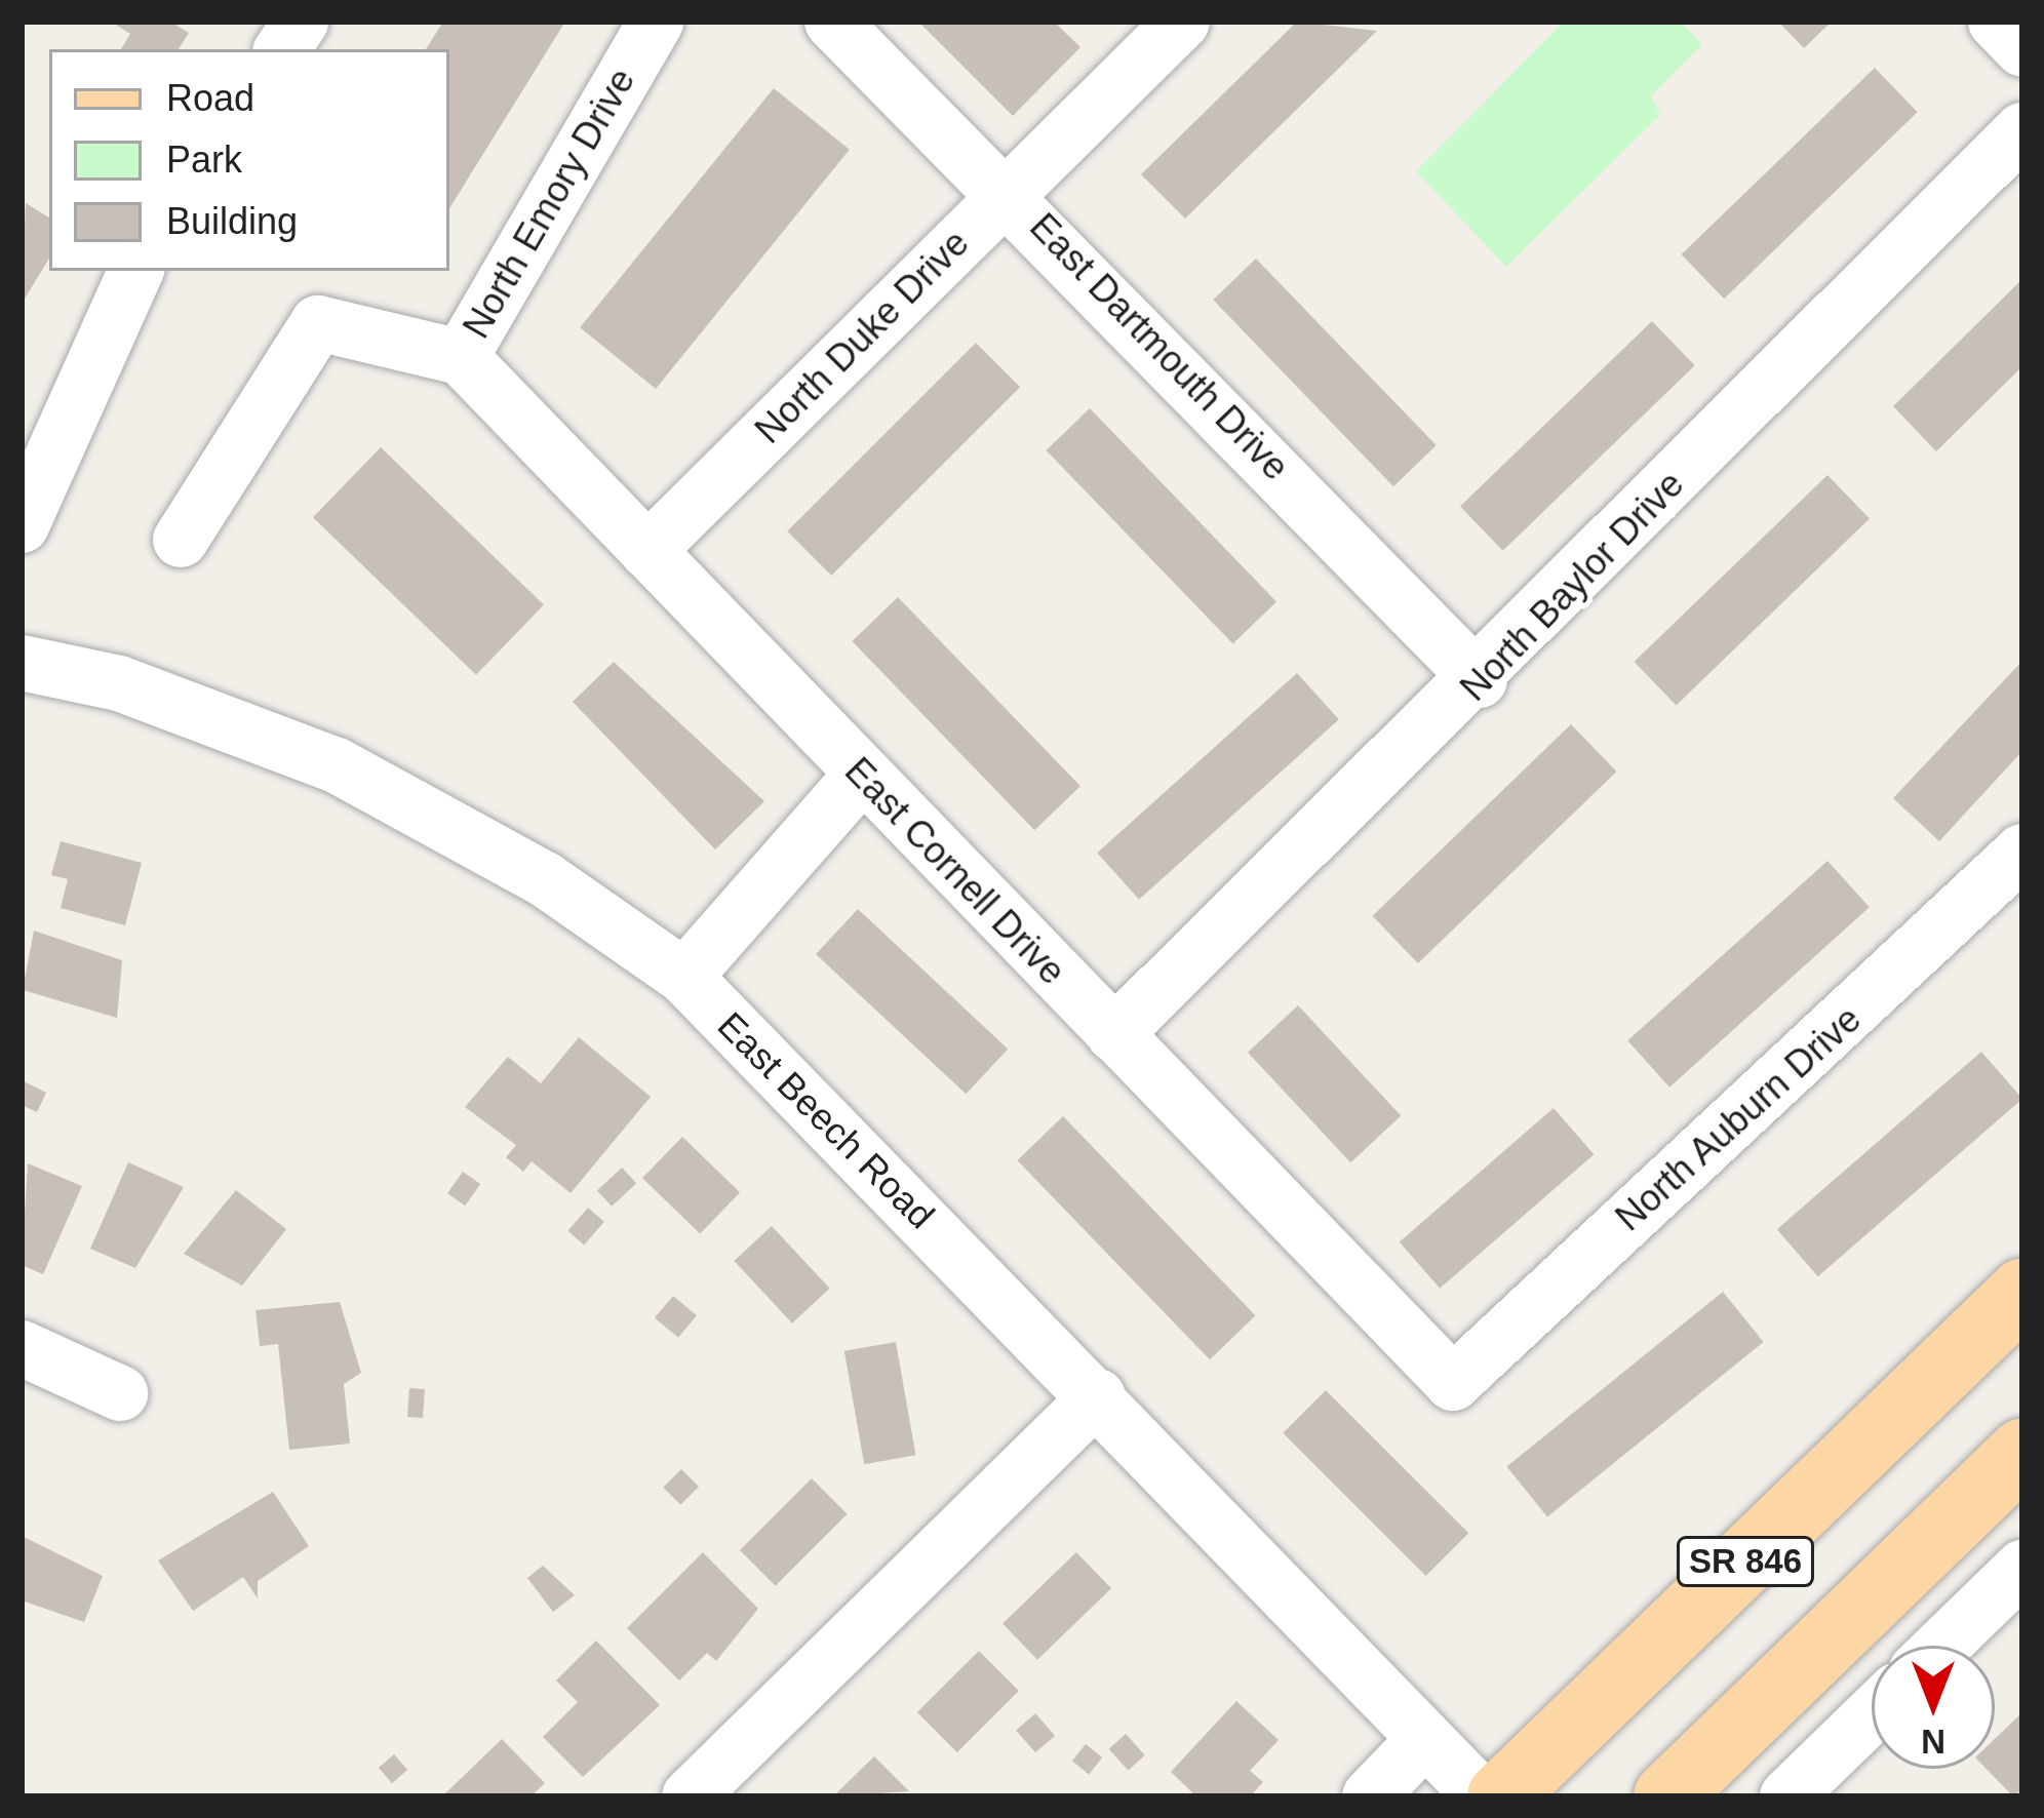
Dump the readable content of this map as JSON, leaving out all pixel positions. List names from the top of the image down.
{
  "streets": {
    "main road": ["SR 846"],
    "street": [
      "North Emory Drive",
      "North Duke Drive",
      "East Dartmouth Drive",
      "North Baylor Drive",
      "East Cornell Drive",
      "North Auburn Drive",
      "East Beech Road"
    ]
  },
  "crossings": [
    ["North Emory Drive", "East Cornell Drive"],
    ["North Duke Drive", "East Dartmouth Drive"],
    ["North Duke Drive", "East Cornell Drive"],
    ["East Dartmouth Drive", "North Baylor Drive"],
    ["North Baylor Drive", "East Cornell Drive"],
    ["East Cornell Drive", "North Auburn Drive"]
  ],
  "legend": ["Road", "Park", "Building"],
  "north": "bottom"
}
